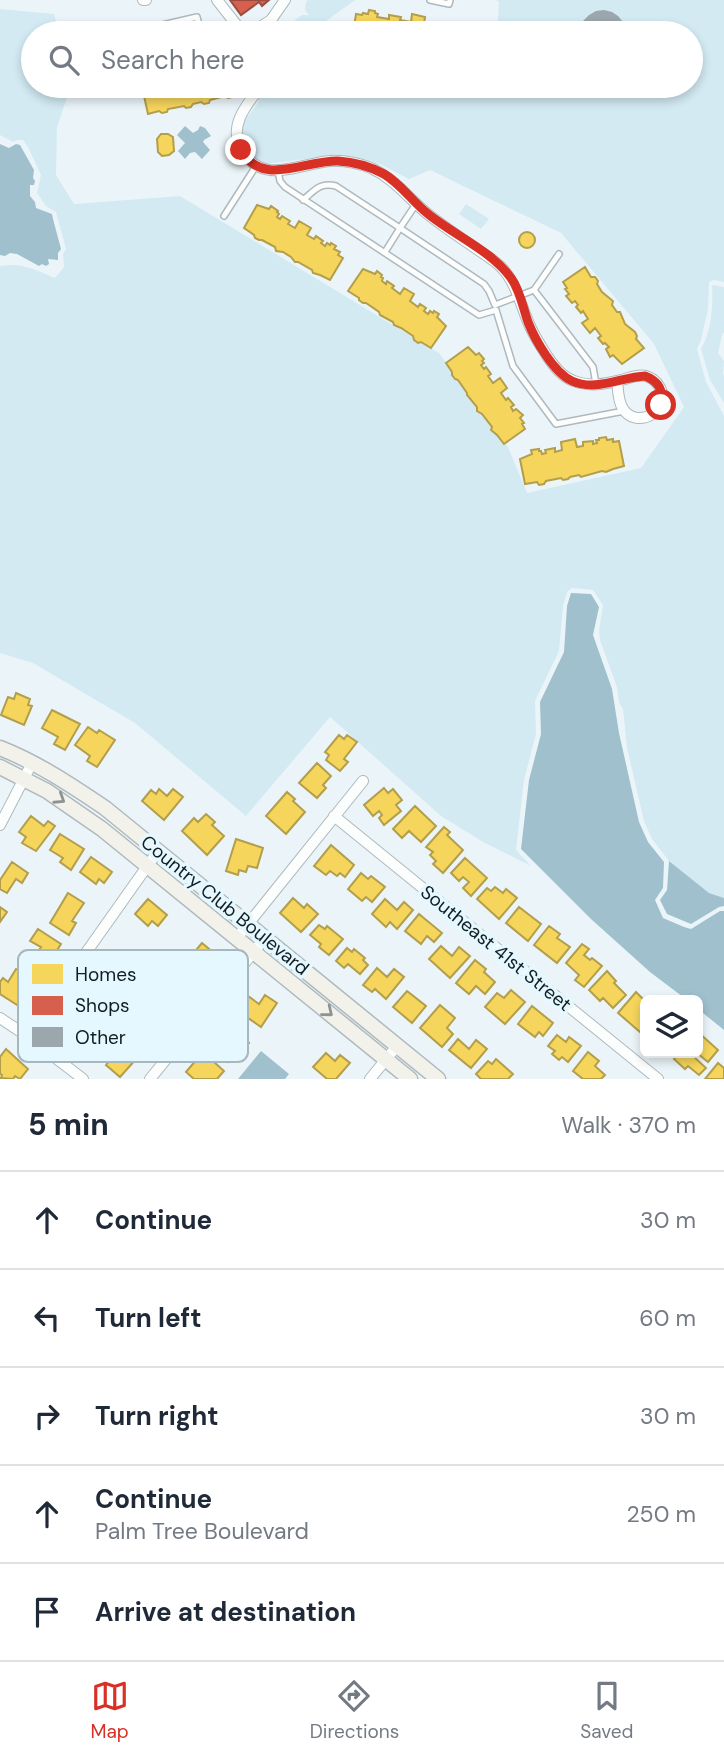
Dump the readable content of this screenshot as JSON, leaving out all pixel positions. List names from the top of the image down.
{
  "streets": {
    "main road": ["Country Club Boulevard"],
    "street": ["Southeast 41st Street"]
  },
  "legend": ["Homes", "Shops", "Other"],
  "page": {
    "search": "Search here",
    "heading": ["5 min", "Walk · 370 m"],
    "list": [
      ["Continue", "30 m"],
      ["Turn left", "60 m"],
      ["Turn right", "30 m"],
      ["Continue", "Palm Tree Boulevard", "250 m"],
      "Arrive at destination"
    ],
    "nav": ["Map", "Directions", "Saved"]
  }
}
